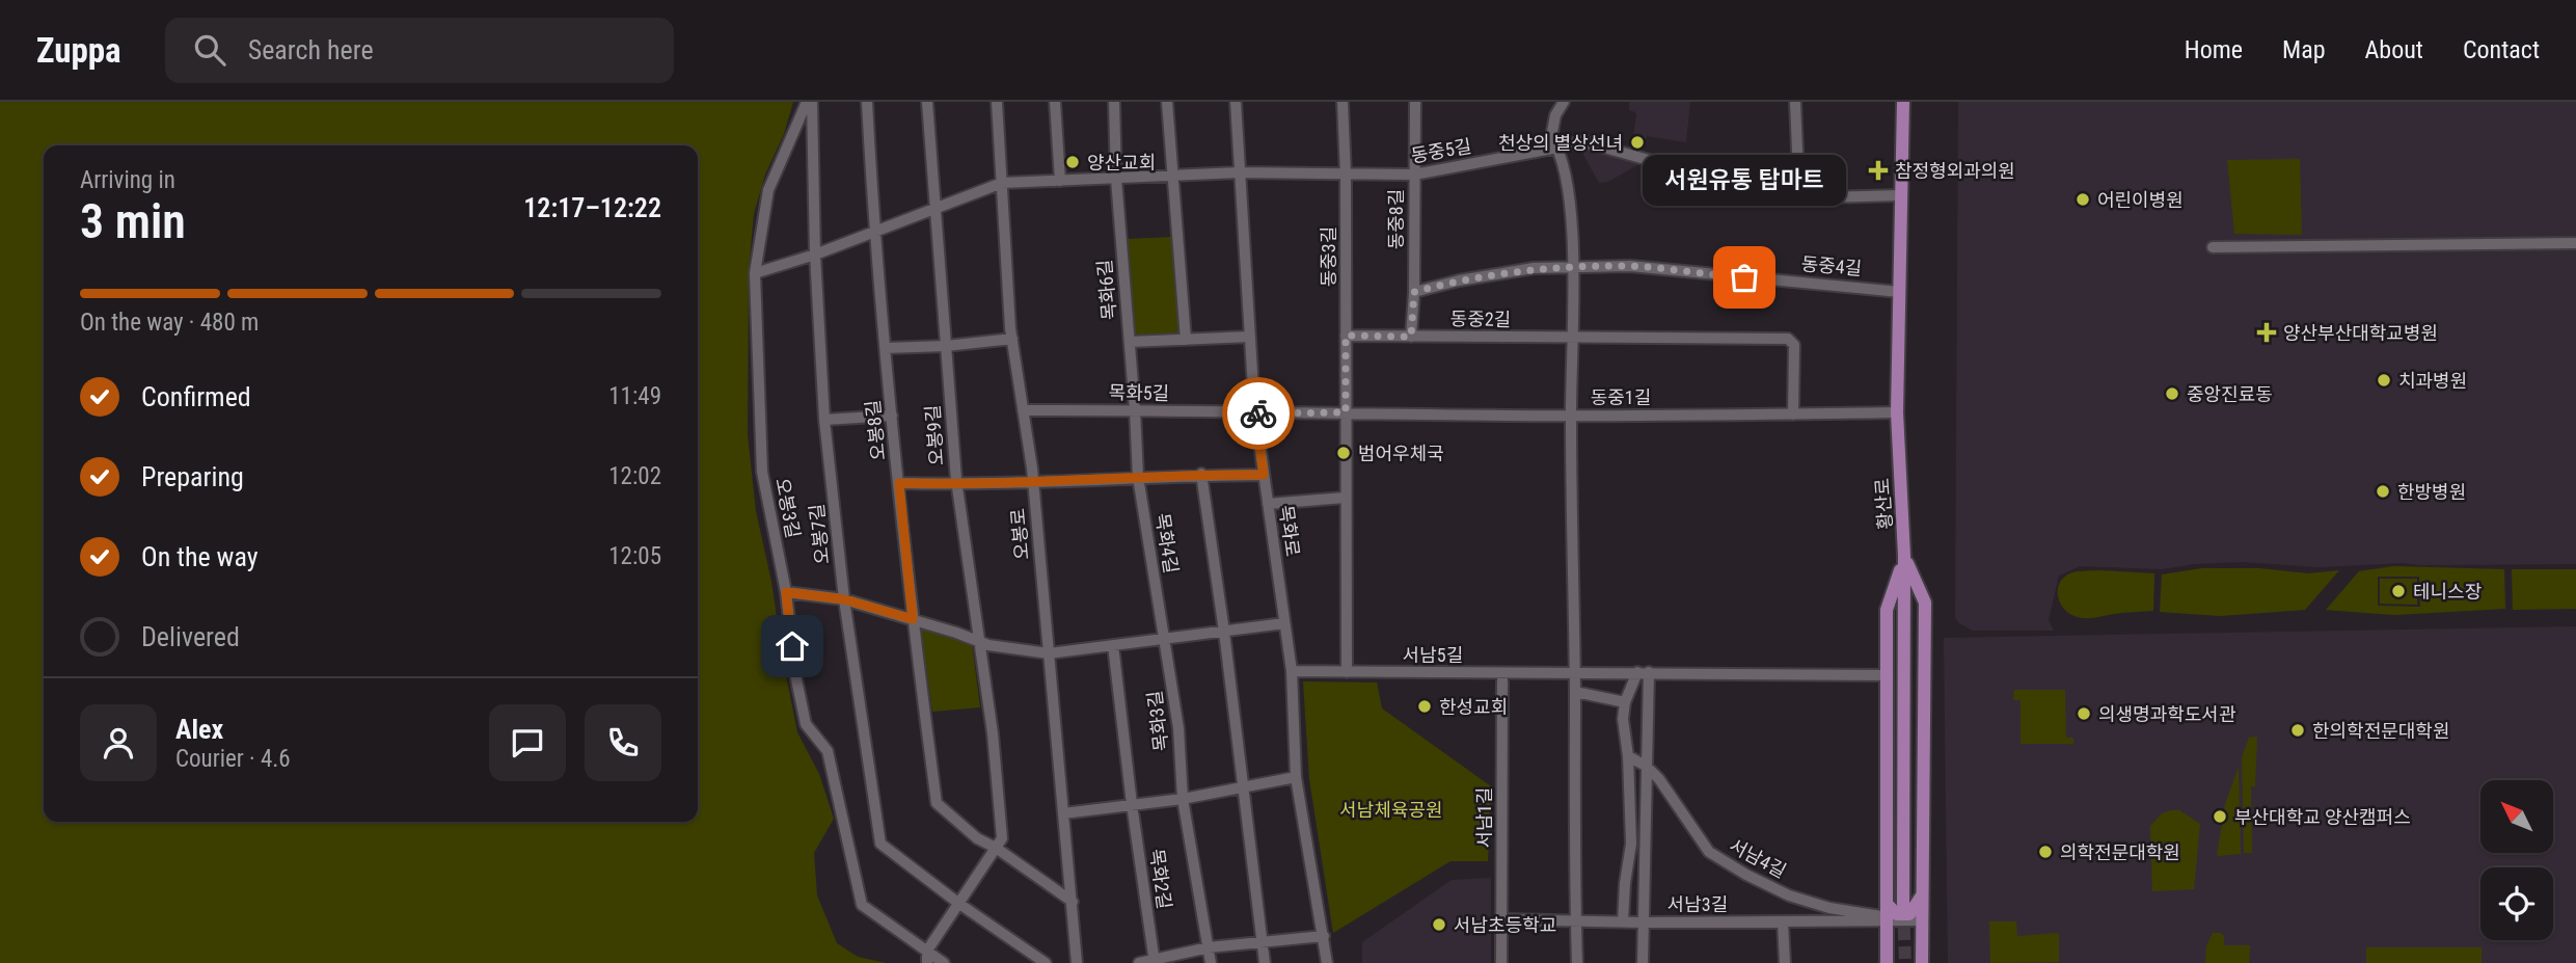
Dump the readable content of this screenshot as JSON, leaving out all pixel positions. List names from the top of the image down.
{
  "streets": {
    "main road": ["황산로"],
    "street": [
      "동중5길",
      "동중8길",
      "동중3길",
      "동중4길",
      "목화6길",
      "동중2길",
      "목화5길",
      "동중1길",
      "오봉8길",
      "오봉9길",
      "오봉3길",
      "목화로",
      "오봉7길",
      "오봉로",
      "목화4길",
      "서남5길",
      "목화3길",
      "서남1길",
      "서남4길",
      "목화2길",
      "서남3길"
    ]
  },
  "crossings": [
    ["동중5길", "동중8길"],
    ["동중5길", "동중3길"],
    ["동중5길", "목화6길"],
    ["동중5길", "황산로"],
    ["동중5길", "목화로"],
    ["동중5길", "오봉로"],
    ["동중8길", "동중4길"],
    ["동중8길", "동중2길"],
    ["동중3길", "동중2길"],
    ["동중3길", "동중1길"],
    ["동중4길", "황산로"],
    ["목화6길", "목화로"],
    ["목화6길", "목화4길"],
    ["동중2길", "동중1길"],
    ["목화5길", "동중1길"],
    ["목화5길", "목화로"],
    ["목화5길", "오봉로"],
    ["목화5길", "목화4길"],
    ["동중1길", "황산로"],
    ["동중1길", "목화로"],
    ["오봉8길", "오봉9길"],
    ["오봉8길", "오봉로"],
    ["오봉3길", "오봉7길"],
    ["목화로", "서남5길"],
    ["목화4길", "목화3길"],
    ["서남5길", "서남1길"],
    ["목화3길", "목화2길"],
    ["서남1길", "서남3길"],
    ["서남4길", "서남3길"]
  ],
  "parks": ["서남체육공원"],
  "places": {
    "other": [
      "천상의 별상선녀",
      "양산교회",
      "어린이병원",
      "서원유통 탑마트",
      "치과병원",
      "중앙진료동",
      "범어우체국",
      "한방병원",
      "테니스장",
      "한성교회",
      "의생명과학도서관",
      "한의학전문대학원",
      "부산대학교 양산캠퍼스",
      "의학전문대학원",
      "서남초등학교"
    ],
    "health": ["참정형외과의원", "양산부산대학교병원"]
  },
  "north": "top left",
  "page": {
    "header": "Zuppa",
    "search": "Search here",
    "nav": [
      "Home",
      "Map",
      "About",
      "Contact"
    ],
    "heading": ["3 min", "Arriving in", "12:17–12:22"],
    "panel": ["Alex", "Courier · 4.6"],
    "bubble": "서원유통 탑마트",
    "bar": "On the way · 480 m",
    "list": [
      ["Confirmed", "11:49"],
      ["Preparing", "12:02"],
      ["On the way", "12:05"],
      "Delivered"
    ]
  }
}
